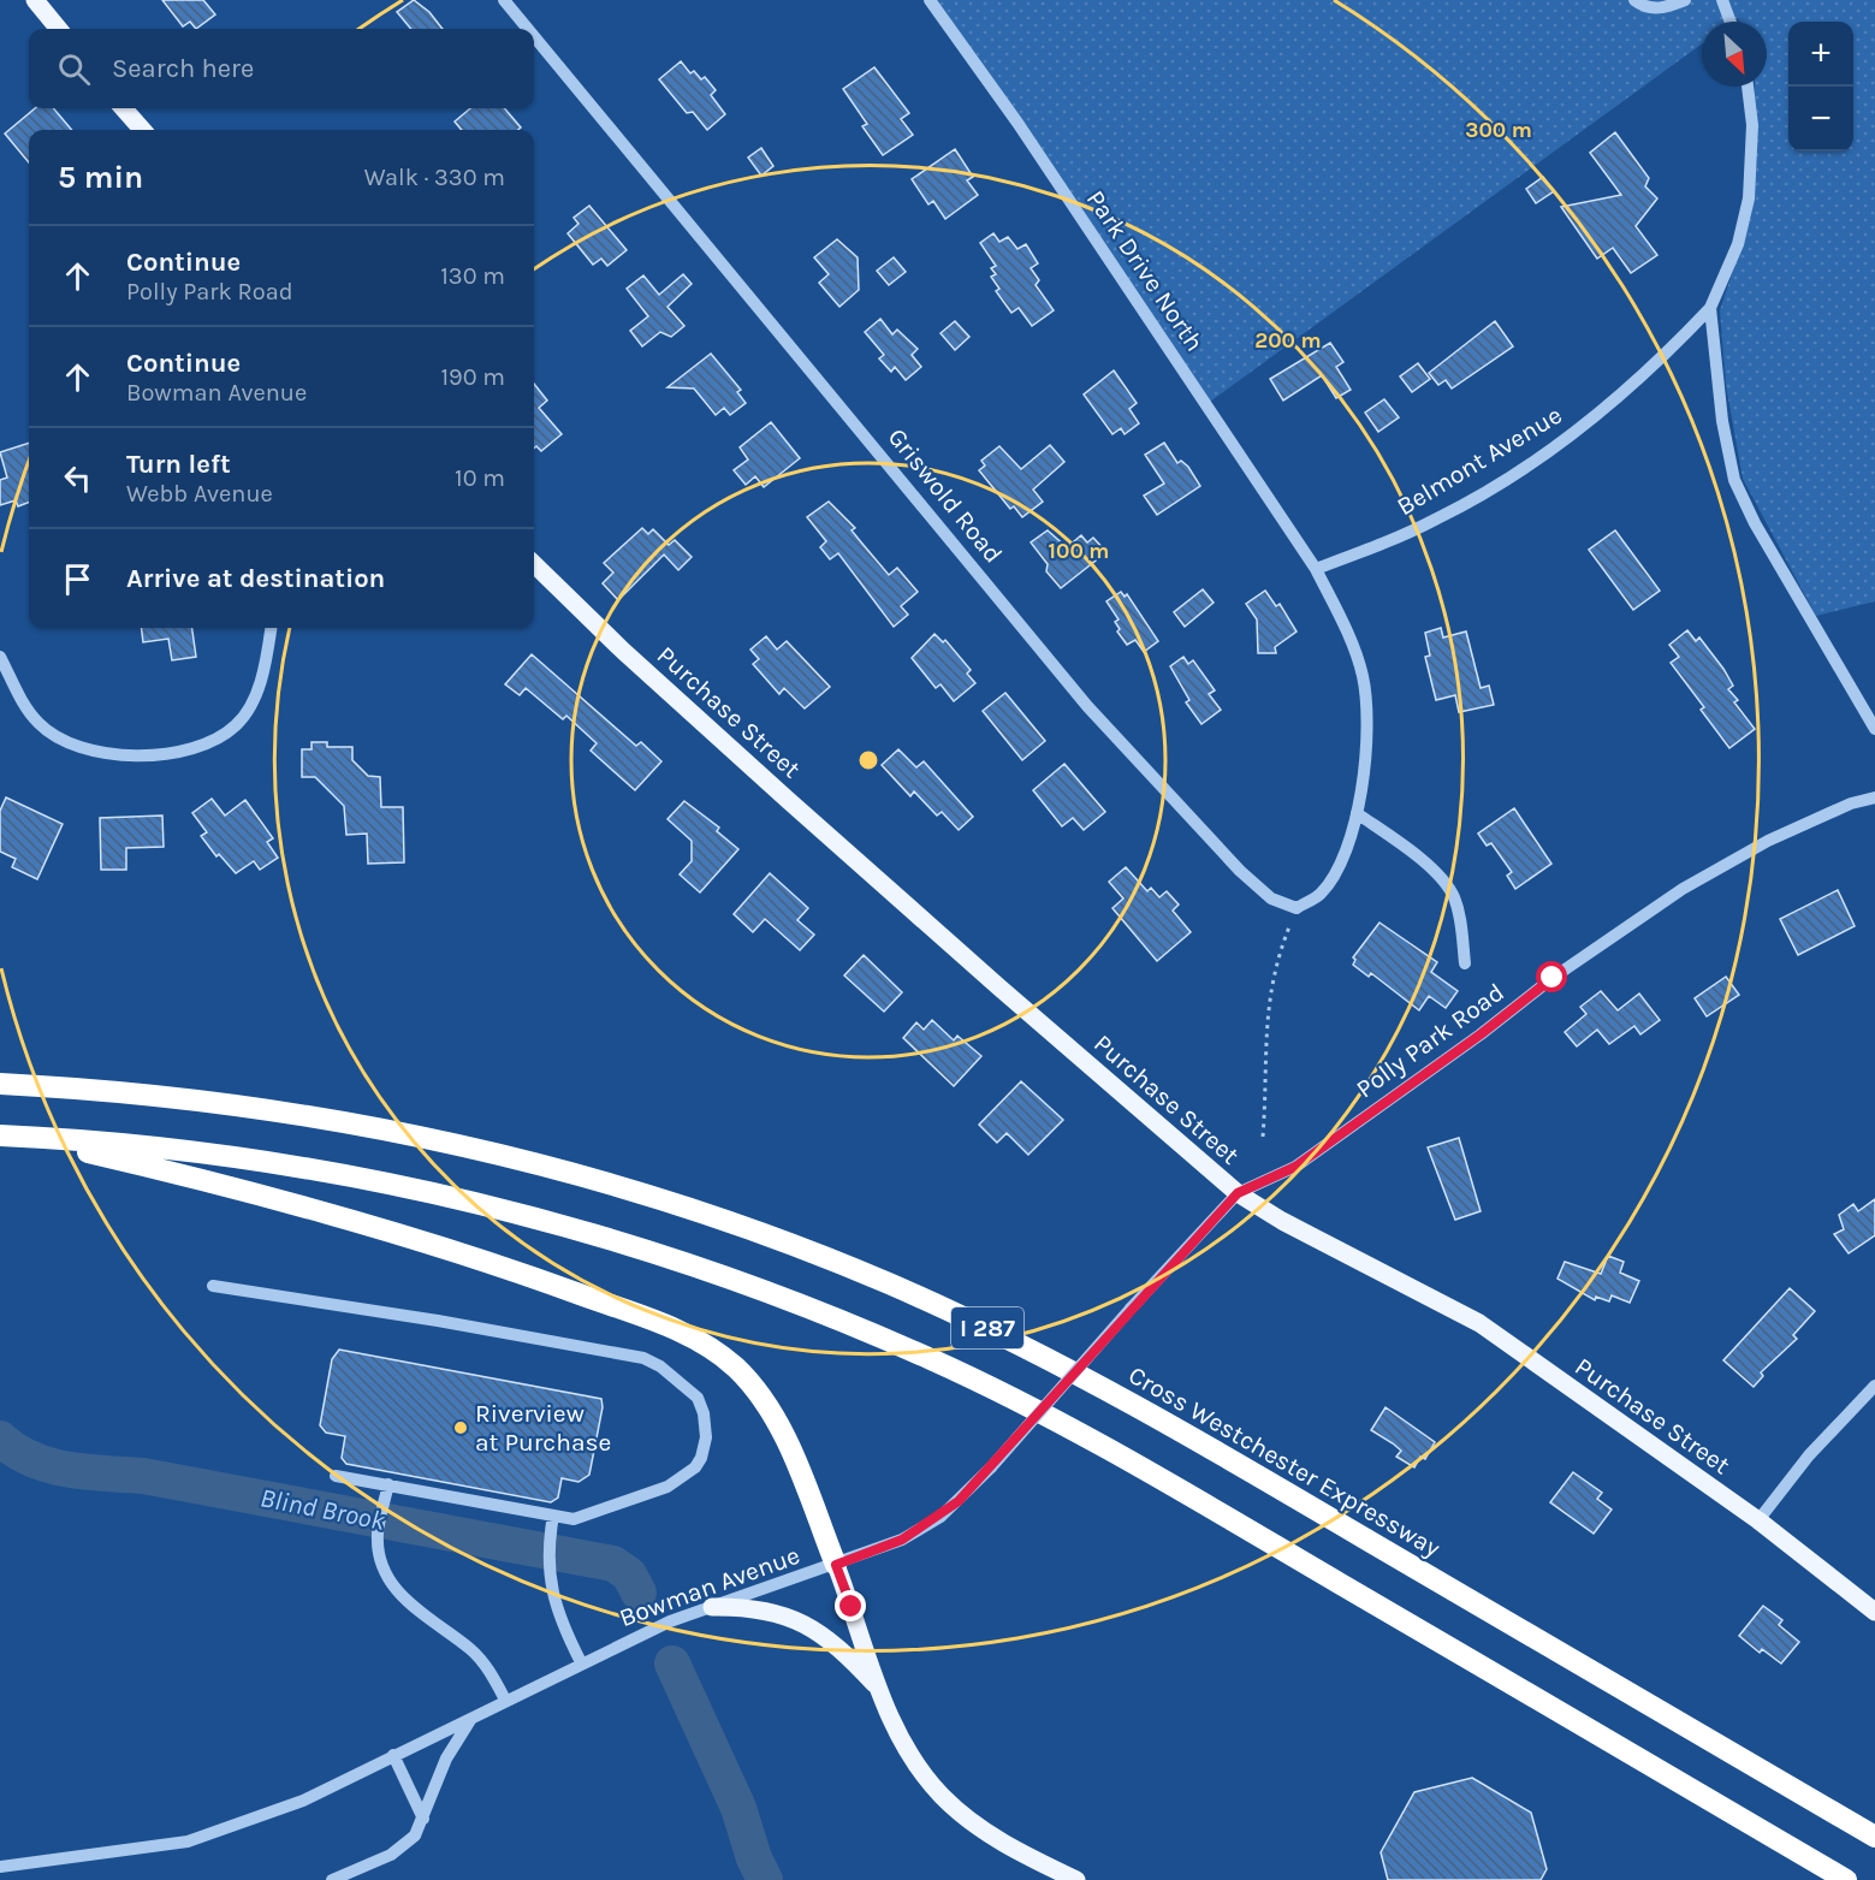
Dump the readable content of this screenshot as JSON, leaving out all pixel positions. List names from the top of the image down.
{
  "streets": {
    "highway": ["I 287", "Cross Westchester Expressway"],
    "main road": ["Purchase Street"],
    "street": [
      "Park Drive North",
      "Belmont Avenue",
      "Griswold Road",
      "Polly Park Road",
      "Bowman Avenue"
    ]
  },
  "crossings": [
    ["Park Drive North", "Belmont Avenue"],
    ["Purchase Street", "Polly Park Road"],
    ["Purchase Street", "Bowman Avenue"],
    ["Polly Park Road", "Bowman Avenue"]
  ],
  "water": ["Blind Brook"],
  "places": ["Riverview at Purchase"],
  "north": "bottom right",
  "page": {
    "map_buttons": ["+", "−"],
    "search": "Search here",
    "heading": ["5 min", "Walk · 330 m"],
    "list": [
      ["Continue", "Polly Park Road", "130 m"],
      ["Continue", "Bowman Avenue", "190 m"],
      ["Turn left", "Webb Avenue", "10 m"],
      "Arrive at destination"
    ]
  },
  "rings": ["300 m", "200 m", "100 m"]
}
